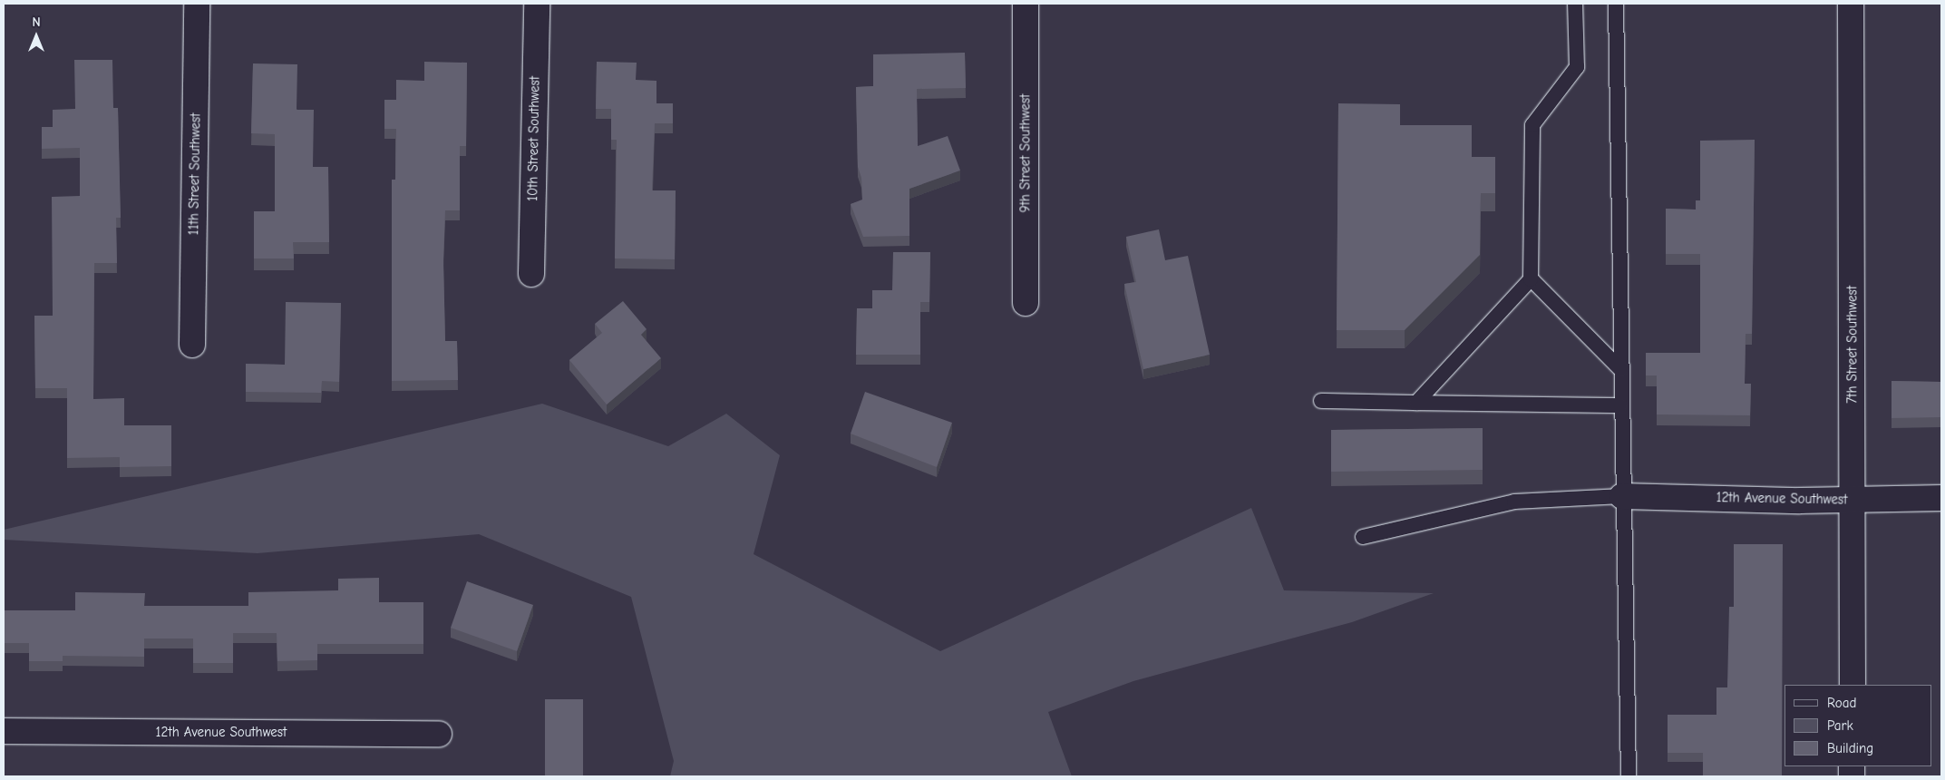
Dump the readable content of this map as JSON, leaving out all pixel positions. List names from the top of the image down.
{
  "streets": {
    "street": [
      "10th Street Southwest",
      "9th Street Southwest",
      "11th Street Southwest",
      "7th Street Southwest",
      "12th Avenue Southwest"
    ]
  },
  "crossings": [
    ["7th Street Southwest", "12th Avenue Southwest"]
  ],
  "legend": ["Road", "Park", "Building"],
  "north": "top"
}
